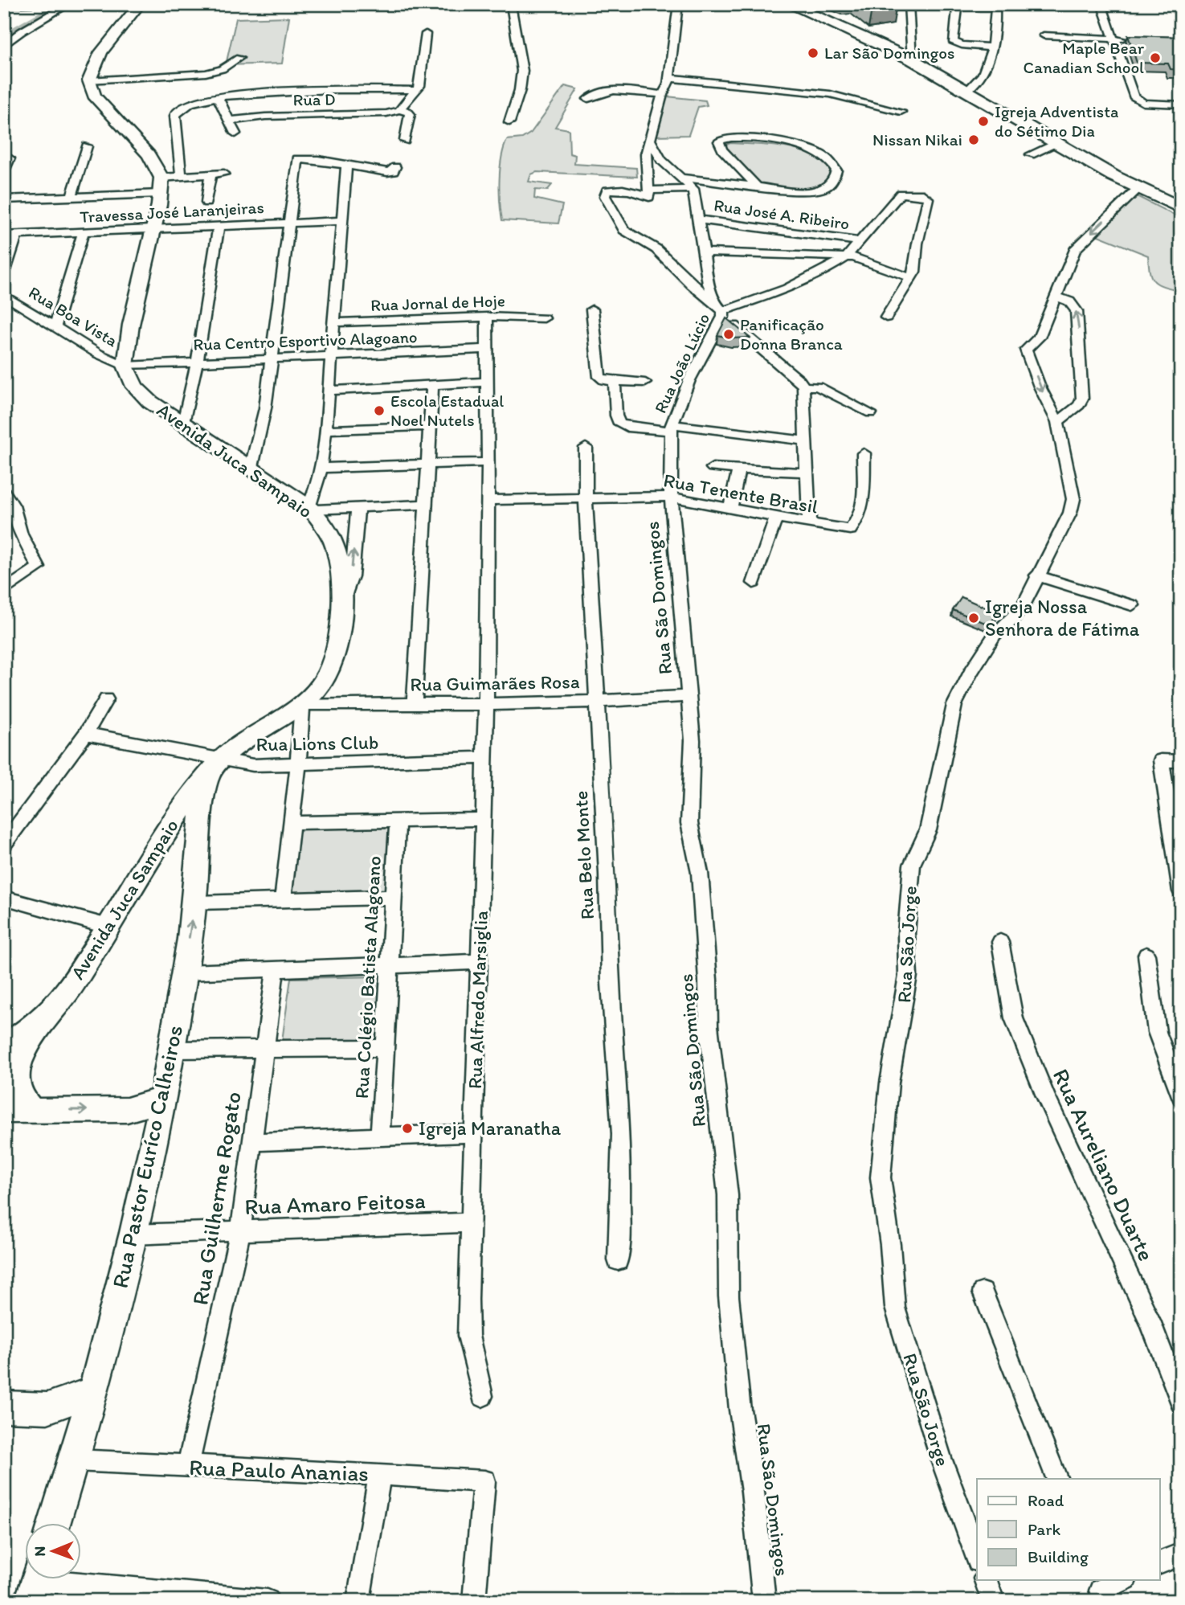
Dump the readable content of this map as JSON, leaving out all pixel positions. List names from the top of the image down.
{
  "streets": {
    "main road": ["Avenida Juca Sampaio", "Rua Pastor Euríco Calheiros"],
    "street": [
      "Rua D",
      "Travessa José Laranjeiras",
      "Rua José A. Ribeiro",
      "Rua Jornal de Hoje",
      "Rua Boa Vista",
      "Rua Centro Esportivo Alagoano",
      "Rua João Lúcio",
      "Rua Tenente Brasil",
      "Rua São Domingos",
      "Rua Guimarães Rosa",
      "Rua Lions Club",
      "Rua Belo Monte",
      "Rua São Jorge",
      "Rua Colégio Batista Alagoano",
      "Rua Alfredo Marsiglia",
      "Rua Aureliano Duarte",
      "Rua Guilherme Rogato",
      "Rua Amaro Feitosa",
      "Rua Paulo Ananias"
    ]
  },
  "crossings": [
    ["Rua Jornal de Hoje", "Rua Alfredo Marsiglia"],
    ["Rua Boa Vista", "Rua Centro Esportivo Alagoano"],
    ["Rua Boa Vista", "Avenida Juca Sampaio"],
    ["Rua Centro Esportivo Alagoano", "Avenida Juca Sampaio"],
    ["Rua Centro Esportivo Alagoano", "Rua Alfredo Marsiglia"],
    ["Rua João Lúcio", "Rua Tenente Brasil"],
    ["Rua João Lúcio", "Rua São Domingos"],
    ["Avenida Juca Sampaio", "Rua Guimarães Rosa"],
    ["Avenida Juca Sampaio", "Rua Lions Club"],
    ["Avenida Juca Sampaio", "Rua Pastor Euríco Calheiros"],
    ["Rua Tenente Brasil", "Rua São Domingos"],
    ["Rua Tenente Brasil", "Rua Belo Monte"],
    ["Rua Tenente Brasil", "Rua Alfredo Marsiglia"],
    ["Rua São Domingos", "Rua Guimarães Rosa"],
    ["Rua Guimarães Rosa", "Rua Belo Monte"],
    ["Rua Guimarães Rosa", "Rua Alfredo Marsiglia"],
    ["Rua Lions Club", "Rua Alfredo Marsiglia"],
    ["Rua Lions Club", "Rua Pastor Euríco Calheiros"],
    ["Rua Alfredo Marsiglia", "Rua Amaro Feitosa"],
    ["Rua Pastor Euríco Calheiros", "Rua Amaro Feitosa"],
    ["Rua Pastor Euríco Calheiros", "Rua Paulo Ananias"],
    ["Rua Guilherme Rogato", "Rua Amaro Feitosa"],
    ["Rua Guilherme Rogato", "Rua Paulo Ananias"]
  ],
  "places": [
    "Lar São Domingos",
    "Maple Bear Canadian School",
    "Igreja Adventista do Sétimo Dia",
    "Nissan Nikai",
    "Panificação Donna Branca",
    "Escola Estadual Noel Nutels",
    "Igreja Nossa Senhora de Fátima",
    "Igreja Maranatha"
  ],
  "legend": ["Road", "Park", "Building"],
  "north": "left"
}
